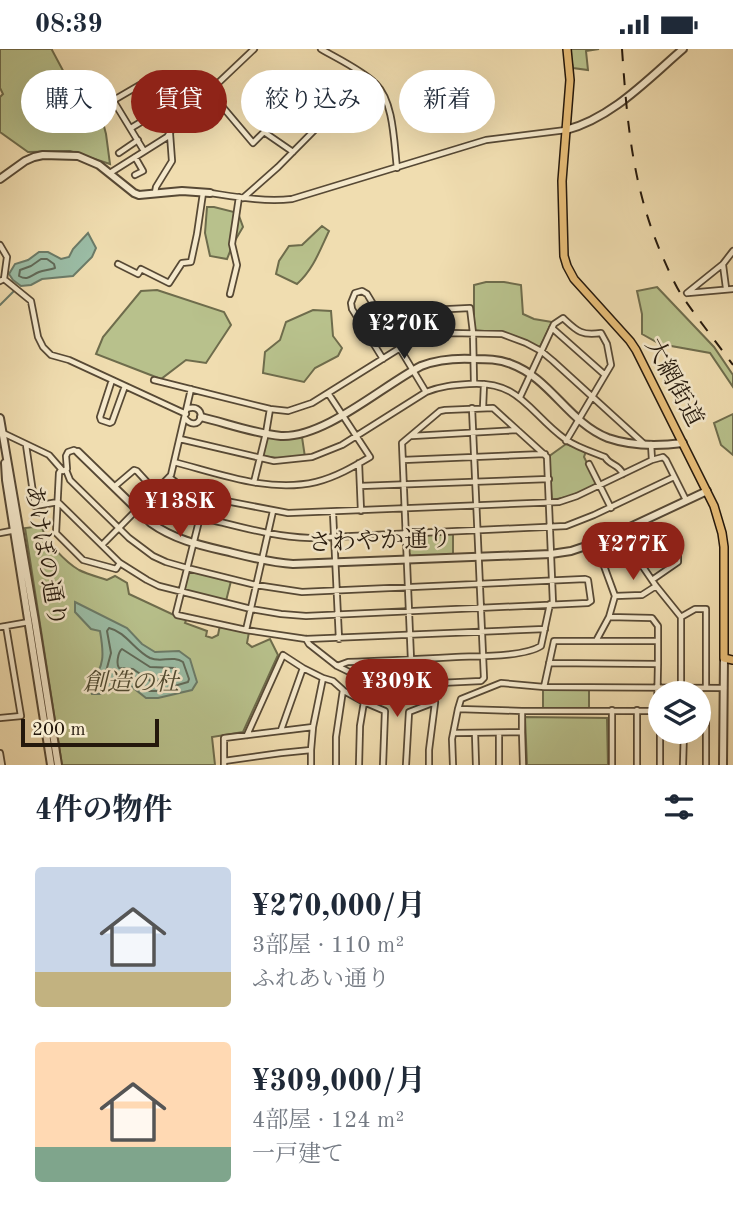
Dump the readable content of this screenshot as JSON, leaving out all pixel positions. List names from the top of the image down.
{
  "streets": {
    "main road": ["大網街道"],
    "street": ["さわやか通り", "あけぼの通り"]
  },
  "crossings": [
    ["大網街道", "さわやか通り"]
  ],
  "parks": ["創造の杜"],
  "scale_bar": "200 m",
  "page": {
    "status": "08:39",
    "chip": [
      "購入",
      "賃貸",
      "絞り込み",
      "新着"
    ],
    "price": [
      "¥270K",
      "¥138K",
      "¥277K",
      "¥309K"
    ],
    "scale": "200 m",
    "heading": "4件の物件",
    "list": [
      {
        "name": "¥270,000/月",
        "note": "3部屋 · 110 m² · ふれあい通り"
      },
      {
        "name": "¥309,000/月",
        "note": "4部屋 · 124 m² · 一戸建て"
      }
    ]
  }
}
